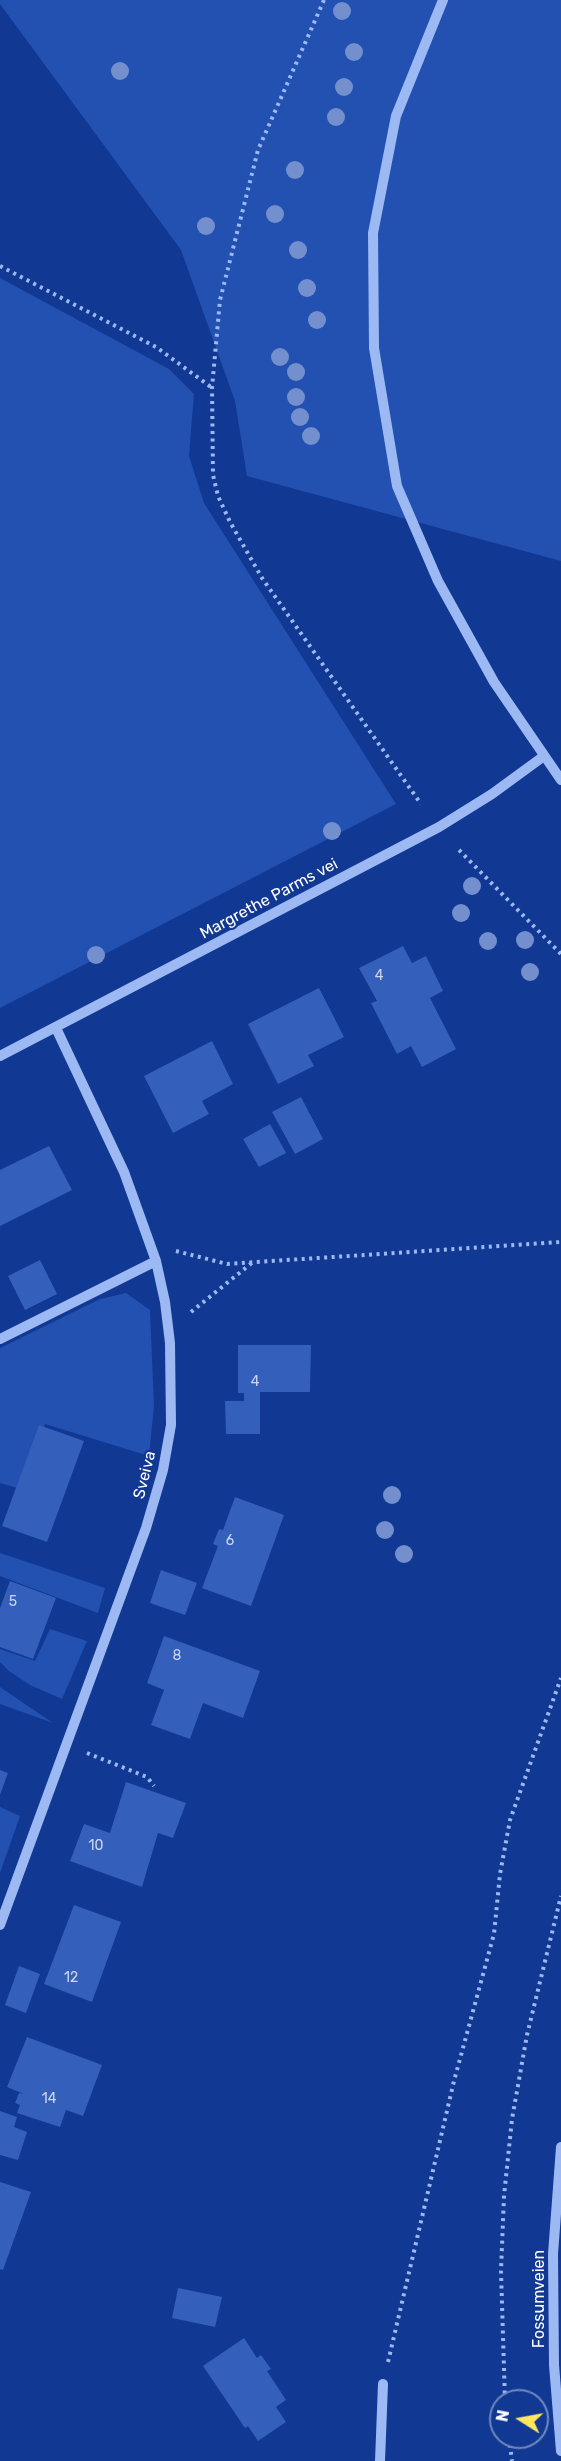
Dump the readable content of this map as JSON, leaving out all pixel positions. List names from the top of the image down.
{
  "streets": {
    "street": ["Margrethe Parms vei", "Sveiva", "Fossumveien"]
  },
  "crossings": [
    ["Margrethe Parms vei", "Sveiva"]
  ],
  "house_numbers": [
    "4",
    "4",
    "6",
    "5",
    "8",
    "10",
    "12",
    "14"
  ],
  "north": "left"
}
